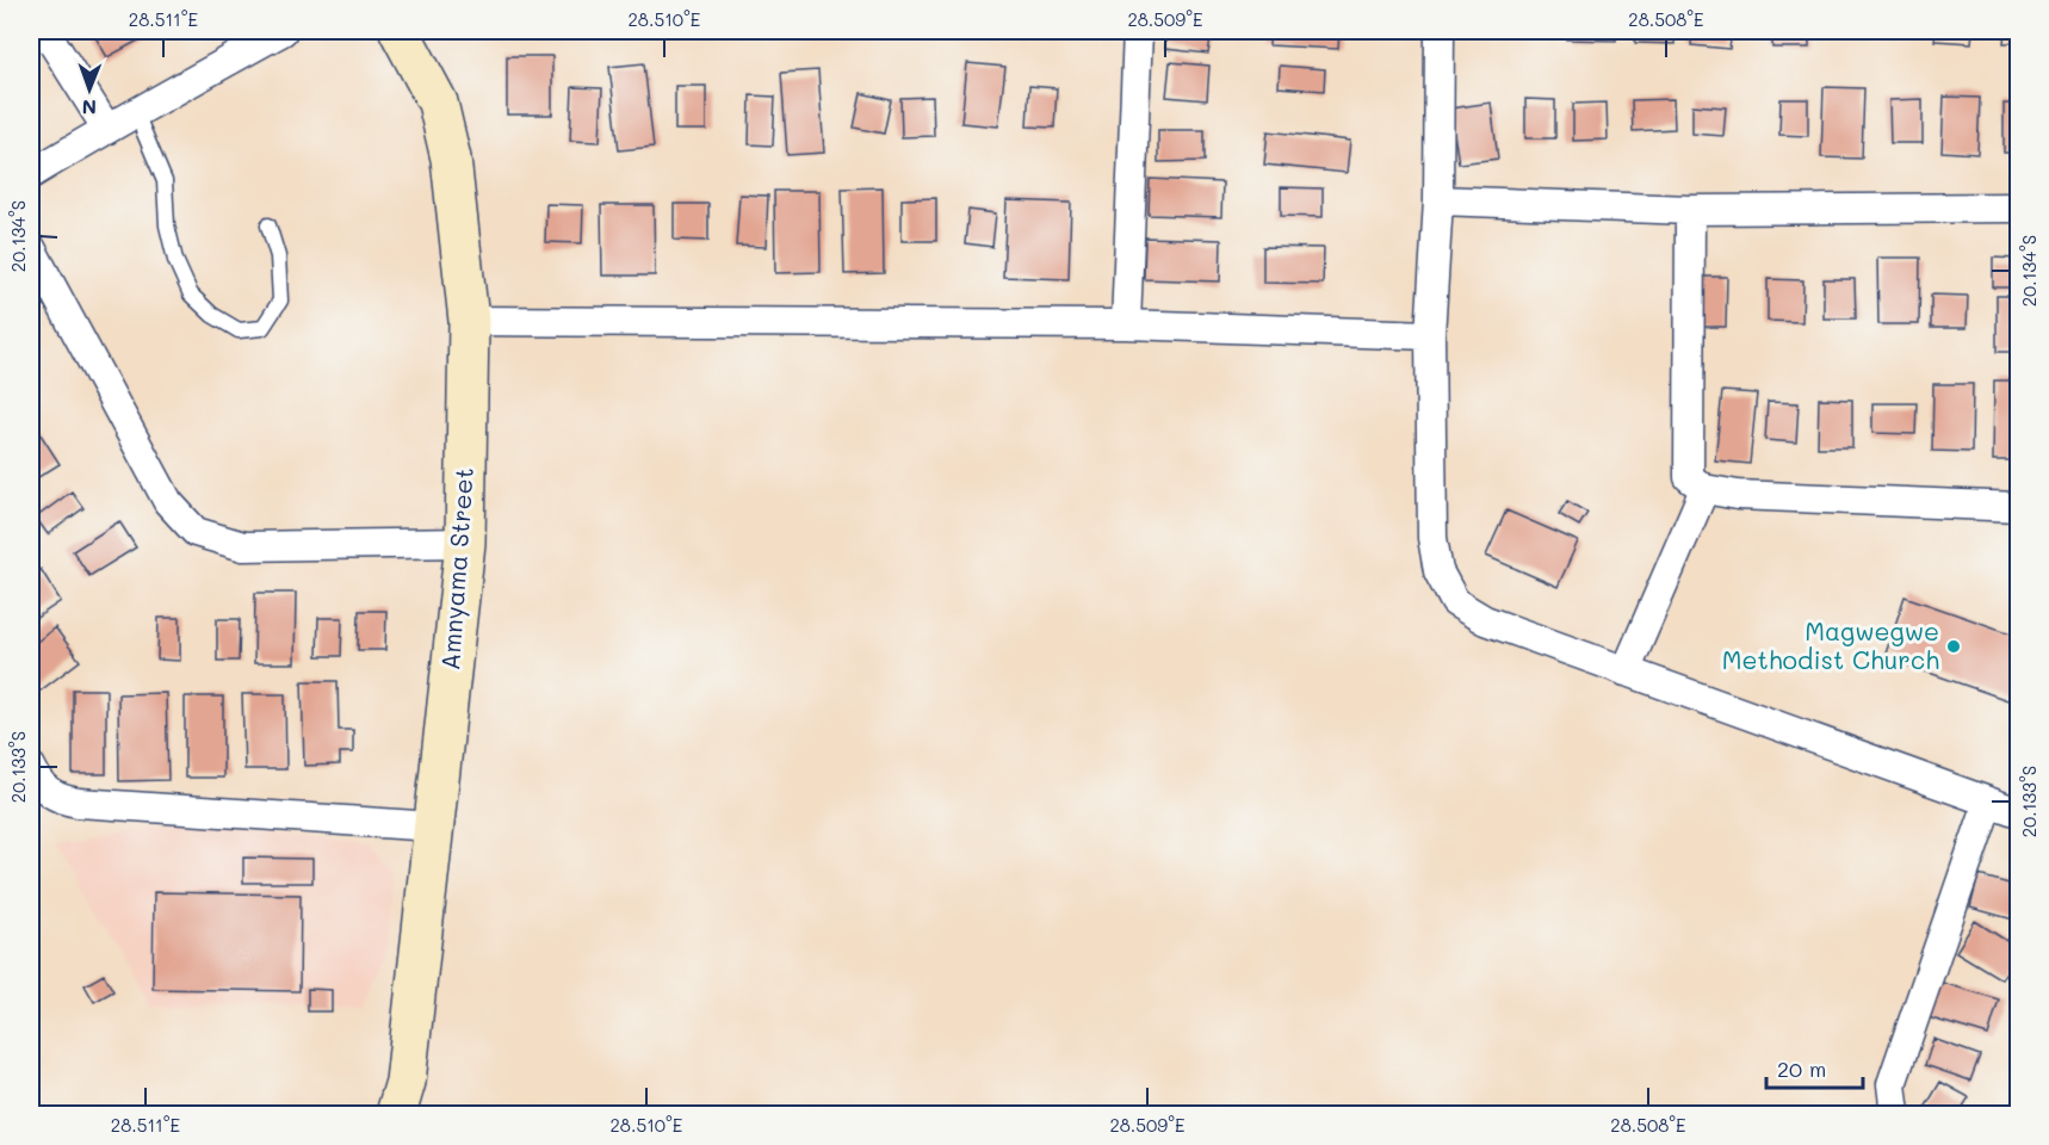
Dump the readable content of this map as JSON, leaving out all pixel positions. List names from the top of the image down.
{
  "streets": {
    "street": ["Amnyama Street"]
  },
  "places": ["Magwegwe Methodist Church"],
  "scale_bar": "20 m",
  "north": "bottom",
  "coordinates": [
    "28.511°E",
    "28.510°E",
    "28.509°E",
    "28.508°E",
    "20.134°S",
    "20.133°S"
  ]
}
